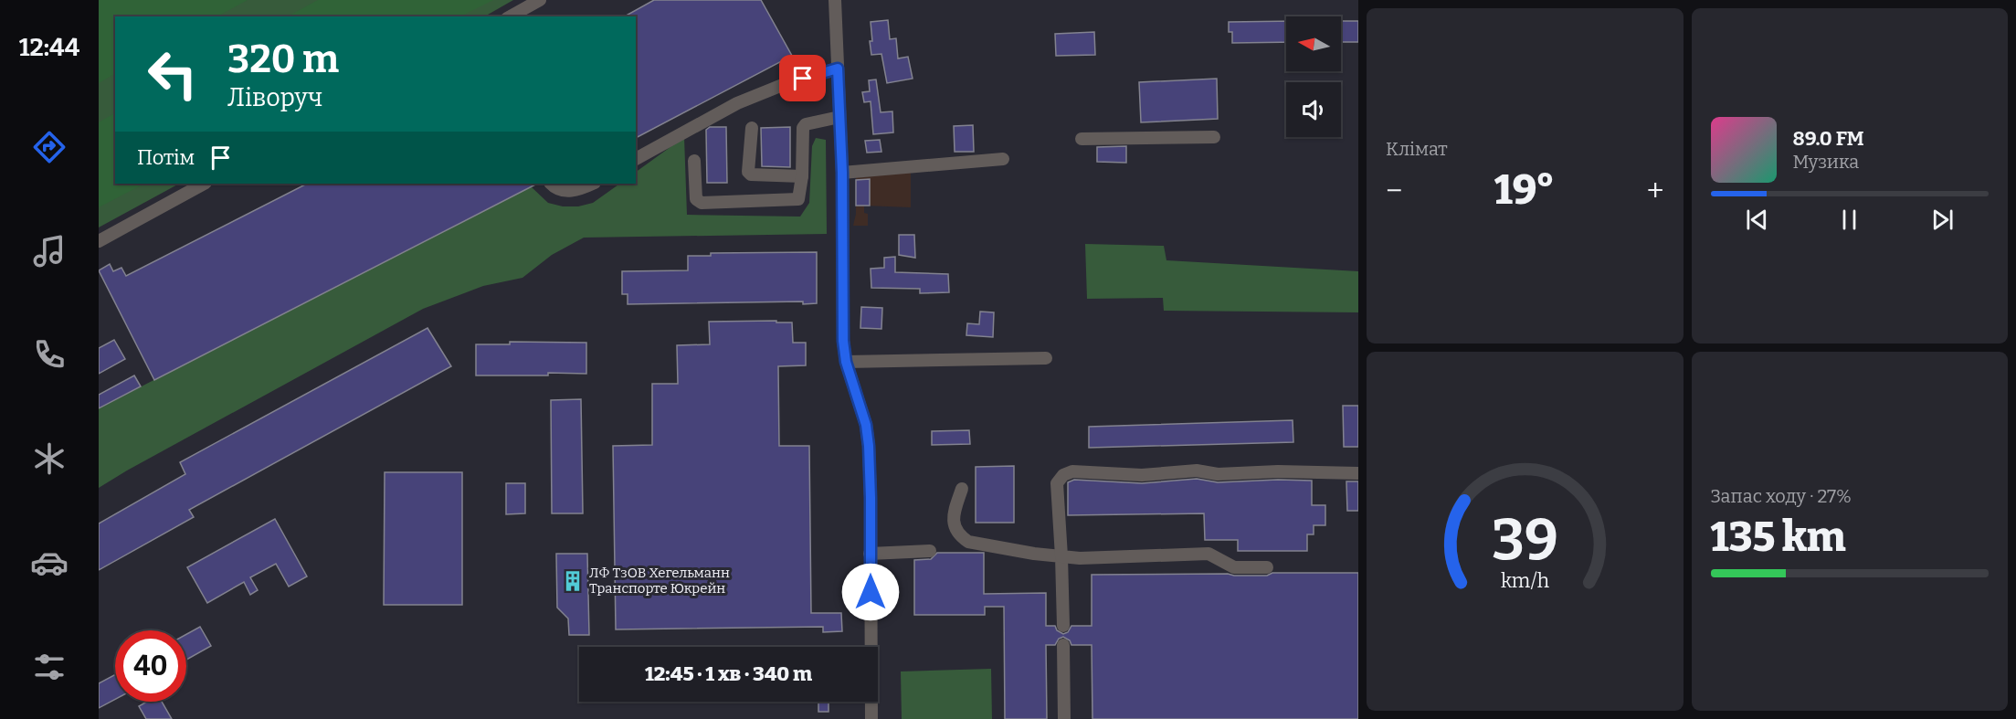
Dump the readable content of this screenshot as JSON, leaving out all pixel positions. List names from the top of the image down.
{
  "places": {
    "building": ["ЛФ ТзОВ Хегельманн Транспорте Юкрейн"]
  },
  "north": "left",
  "page": {
    "tabs": "12:44",
    "tile": [
      "Клімат",
      ["Запас ходу · 27%", "135 km"]
    ],
    "turn": ["320 m", "Ліворуч"],
    "song": ["89.0 FM", "Музика"],
    "then": "Потім",
    "heat": ["−", "19°", "+"],
    "limit": "40",
    "trip": "12:45 · 1 хв · 340 m",
    "gauge": ["39", "km/h"]
  }
}
